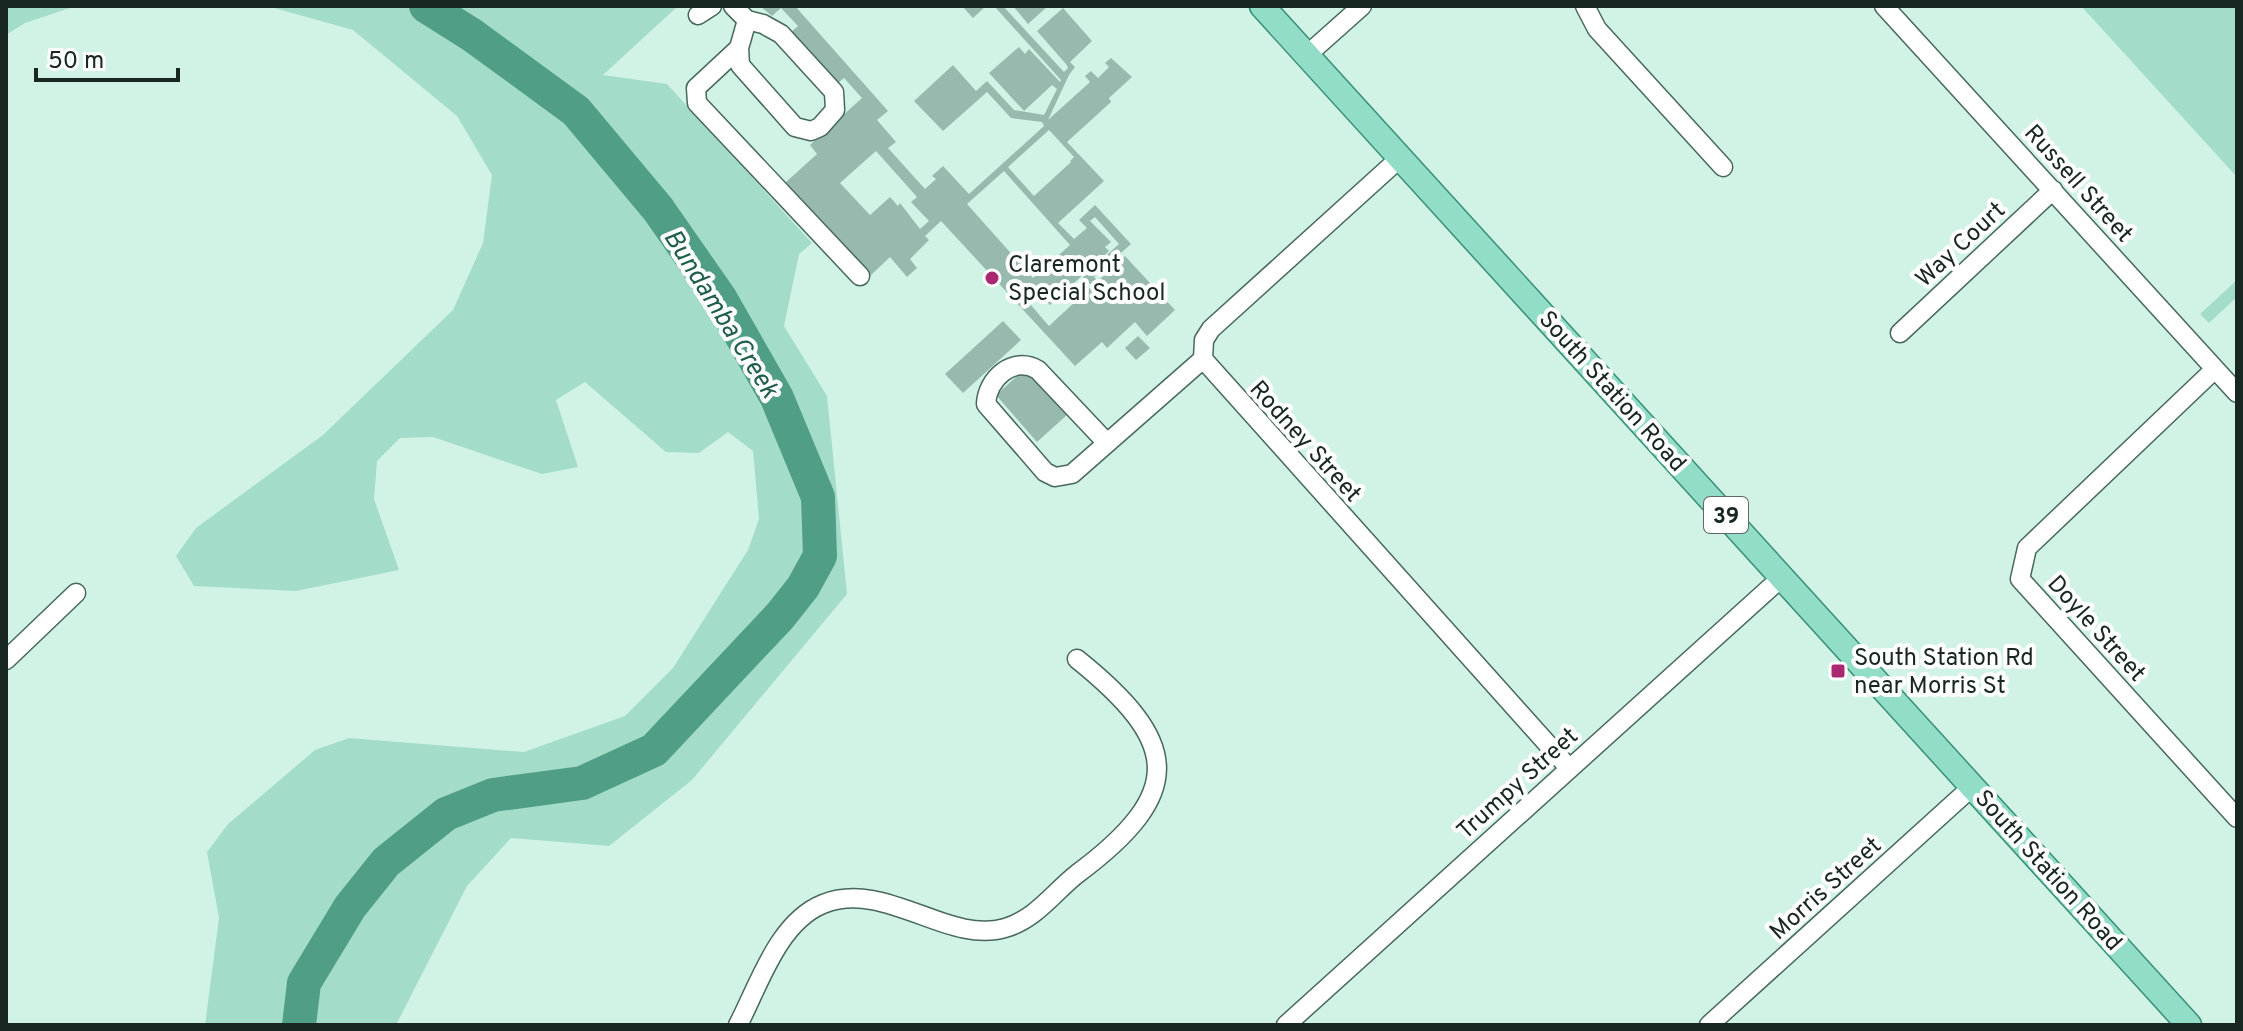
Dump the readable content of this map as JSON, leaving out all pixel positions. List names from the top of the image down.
{
  "streets": {
    "main road": ["South Station Road", "39"],
    "street": [
      "Russell Street",
      "Way Court",
      "Rodney Street",
      "Doyle Street",
      "Trumpy Street",
      "Morris Street"
    ]
  },
  "crossings": [
    ["Russell Street", "Way Court"],
    ["Russell Street", "Doyle Street"],
    ["South Station Road", "Trumpy Street"],
    ["South Station Road", "Morris Street"],
    ["Rodney Street", "Trumpy Street"]
  ],
  "water": ["Bundamba Creek"],
  "places": {
    "other": ["Claremont Special School"],
    "transit": ["South Station Rd near Morris St"]
  },
  "scale_bar": "50 m"
}
